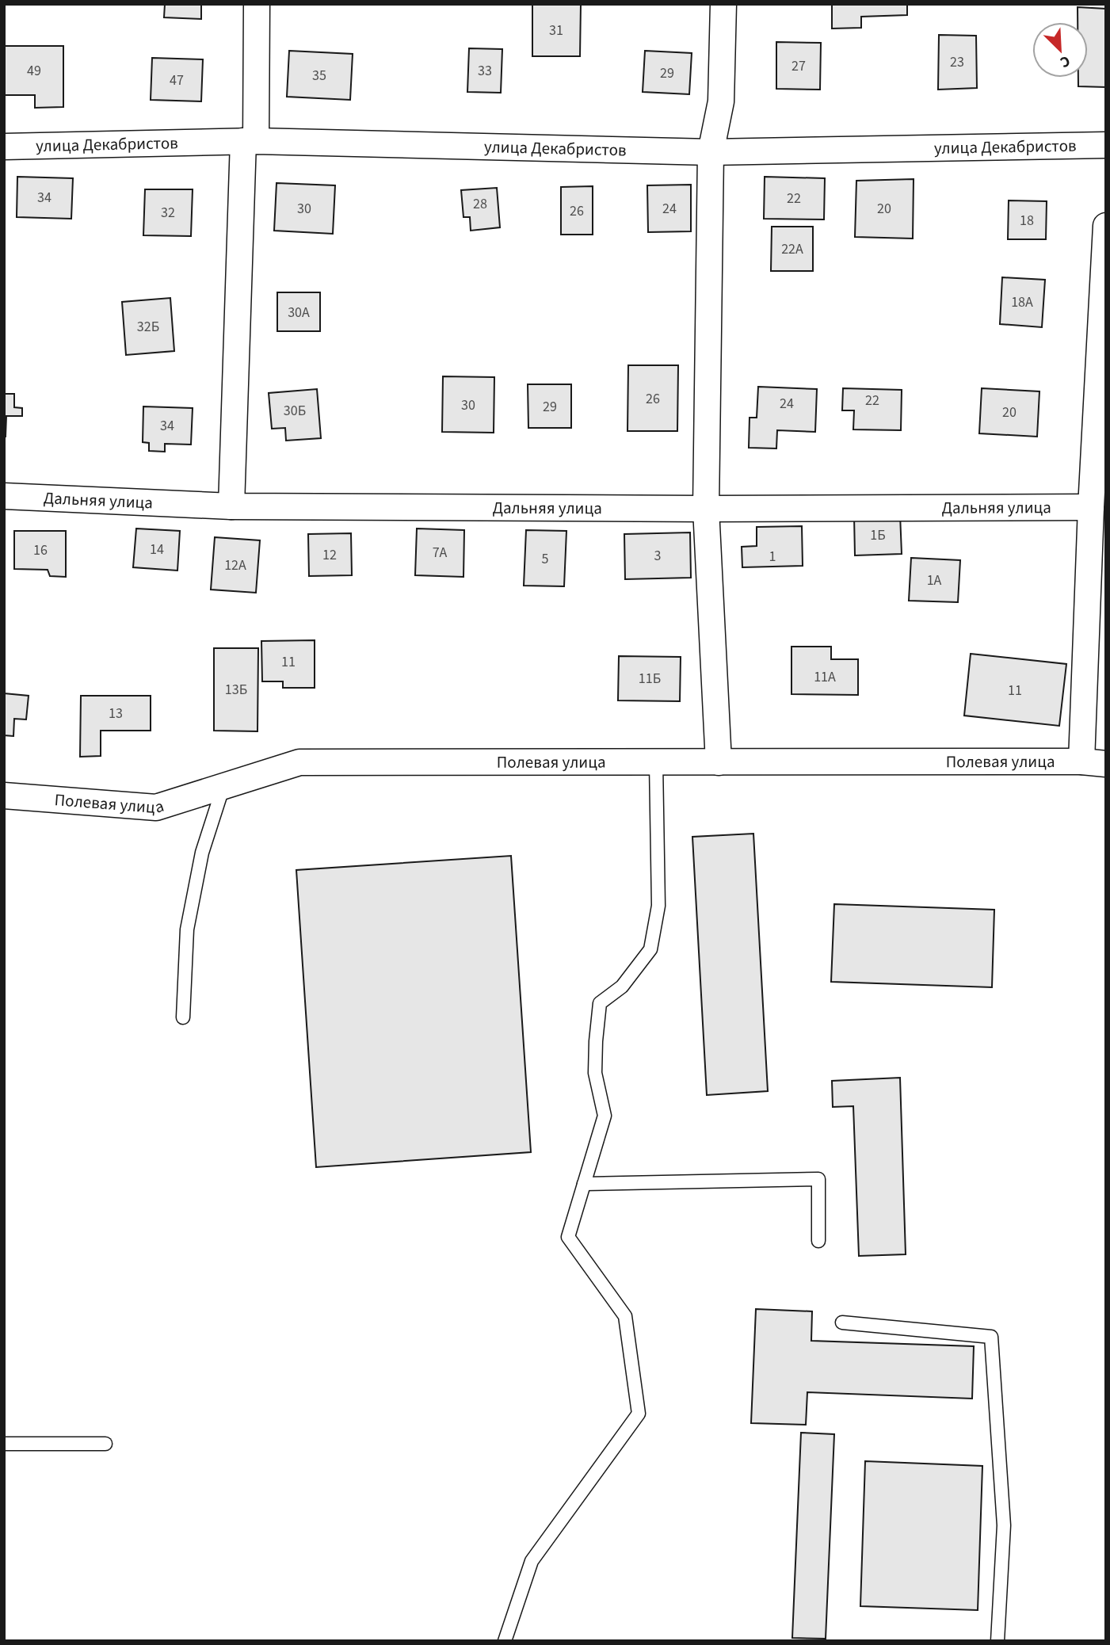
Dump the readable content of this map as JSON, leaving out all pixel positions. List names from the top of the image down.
{
  "streets": {
    "street": ["улица Декабристов", "Дальняя улица", "Полевая улица"]
  },
  "house_numbers": [
    "31",
    "23",
    "27",
    "49",
    "33",
    "29",
    "35",
    "47",
    "34",
    "22",
    "28",
    "30",
    "24",
    "20",
    "26",
    "32",
    "18",
    "22А",
    "18А",
    "30А",
    "32Б",
    "26",
    "22",
    "24",
    "30",
    "29",
    "30Б",
    "20",
    "34",
    "1Б",
    "14",
    "16",
    "7А",
    "12",
    "3",
    "1",
    "5",
    "12А",
    "1А",
    "11",
    "11А",
    "11Б",
    "13Б",
    "11",
    "13"
  ],
  "north": "bottom right"
}
